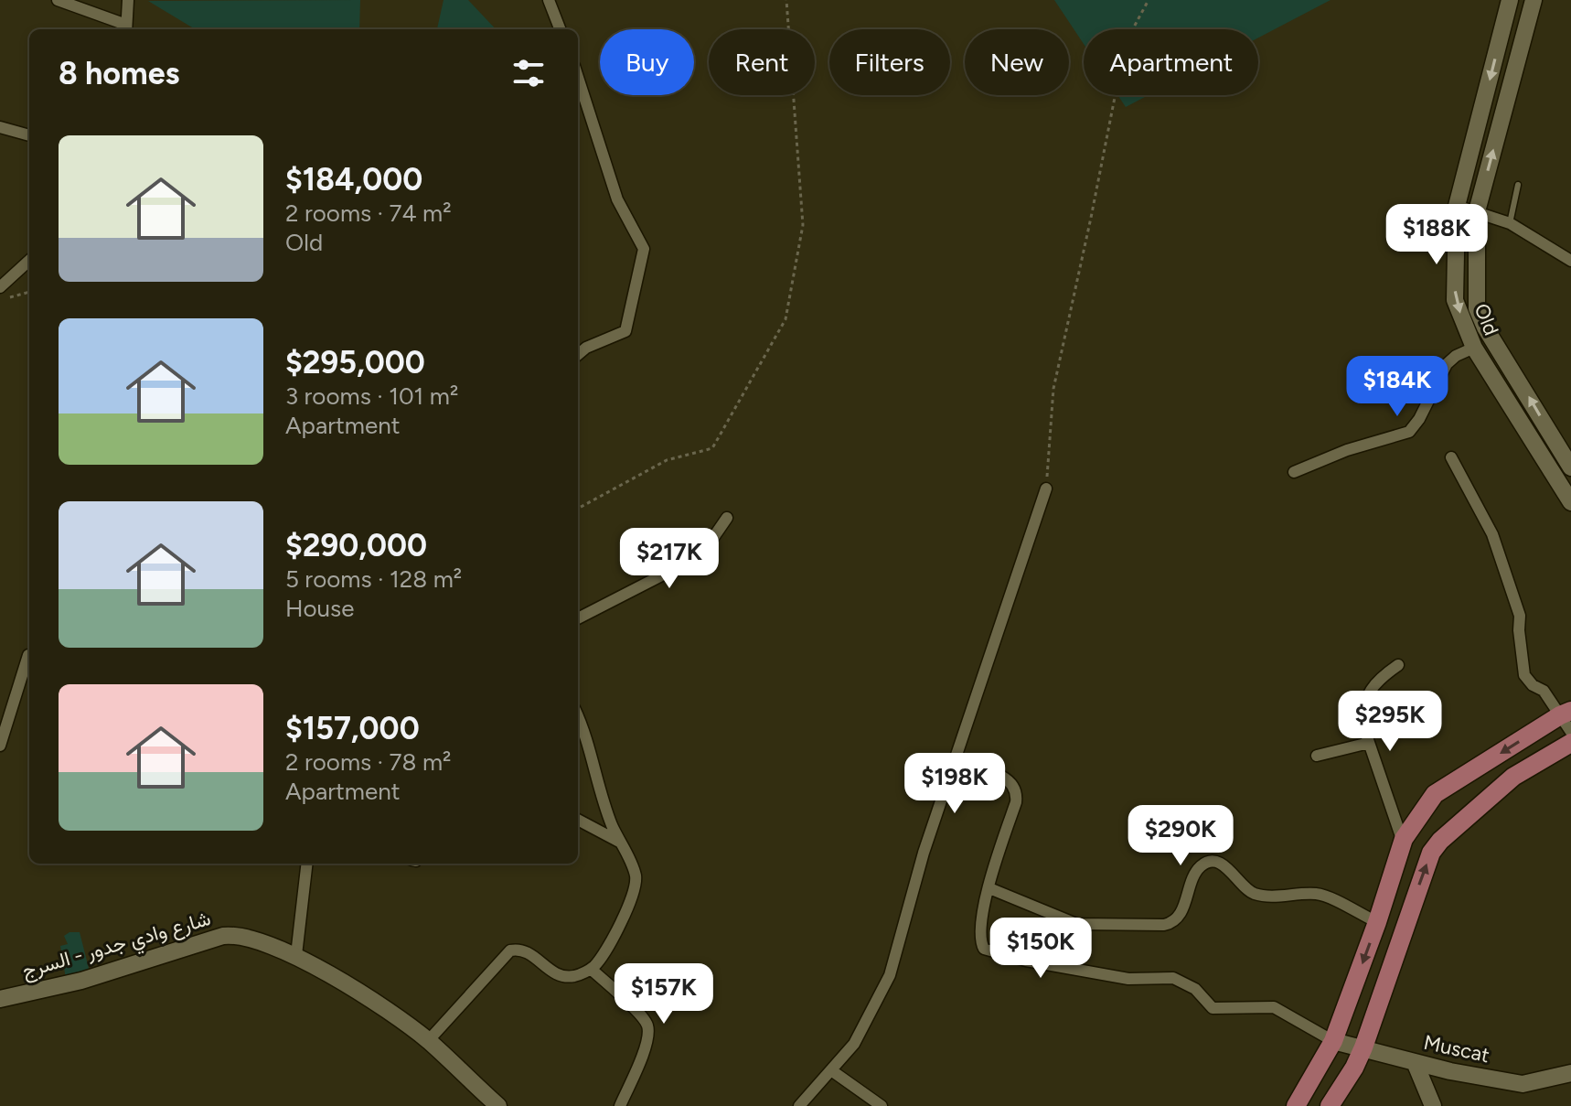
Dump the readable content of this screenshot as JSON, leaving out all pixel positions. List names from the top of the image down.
{
  "streets": {
    "main road": ["Old", "شارع وادي جدور - السرج", "Muscat"]
  },
  "page": {
    "chip": [
      "Buy",
      "Rent",
      "Filters",
      "New",
      "Apartment"
    ],
    "heading": "8 homes",
    "list": [
      {
        "name": "$184,000",
        "note": "2 rooms · 74 m² · Old"
      },
      {
        "name": "$295,000",
        "note": "3 rooms · 101 m² · Apartment"
      },
      {
        "name": "$290,000",
        "note": "5 rooms · 128 m² · House"
      },
      {
        "name": "$157,000",
        "note": "2 rooms · 78 m² · Apartment"
      }
    ],
    "price": [
      "$188K",
      "$184K",
      "$217K",
      "$295K",
      "$198K",
      "$290K",
      "$150K",
      "$157K"
    ]
  }
}
